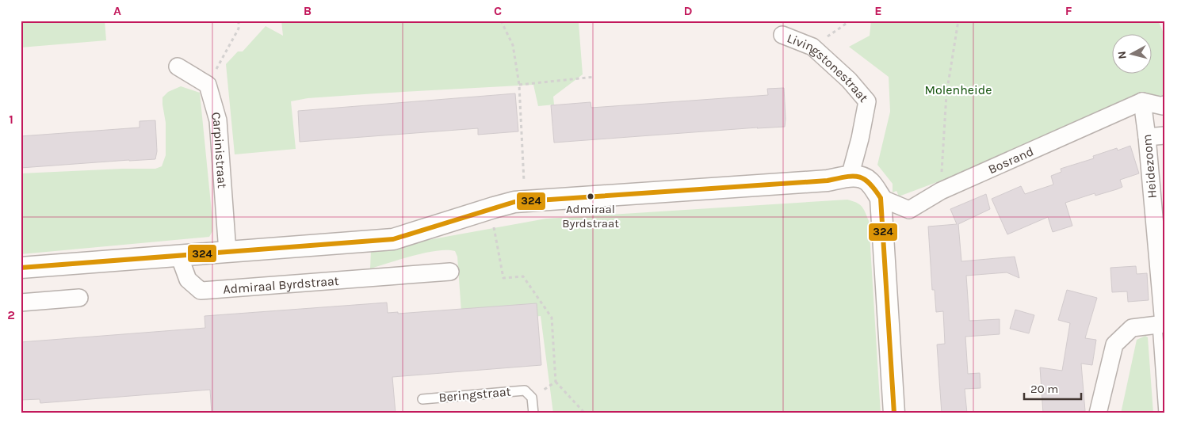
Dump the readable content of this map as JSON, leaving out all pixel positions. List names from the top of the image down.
{
  "streets": {
    "street": [
      "Livingstonestraat",
      "Carpinistraat",
      "Bosrand",
      "Heidezoom",
      "Admiraal Byrdstraat"
    ],
    "lane": ["Beringstraat"]
  },
  "crossings": [
    ["Bosrand", "Heidezoom"]
  ],
  "parks": ["Molenheide"],
  "places": ["Admiraal Byrdstraat"],
  "lines": ["transit line 324"],
  "scale_bar": "20 m",
  "north": "left",
  "grid": {
    "columns": [
      "A",
      "B",
      "C",
      "D",
      "E",
      "F"
    ],
    "rows": ["1", "2"]
  }
}
